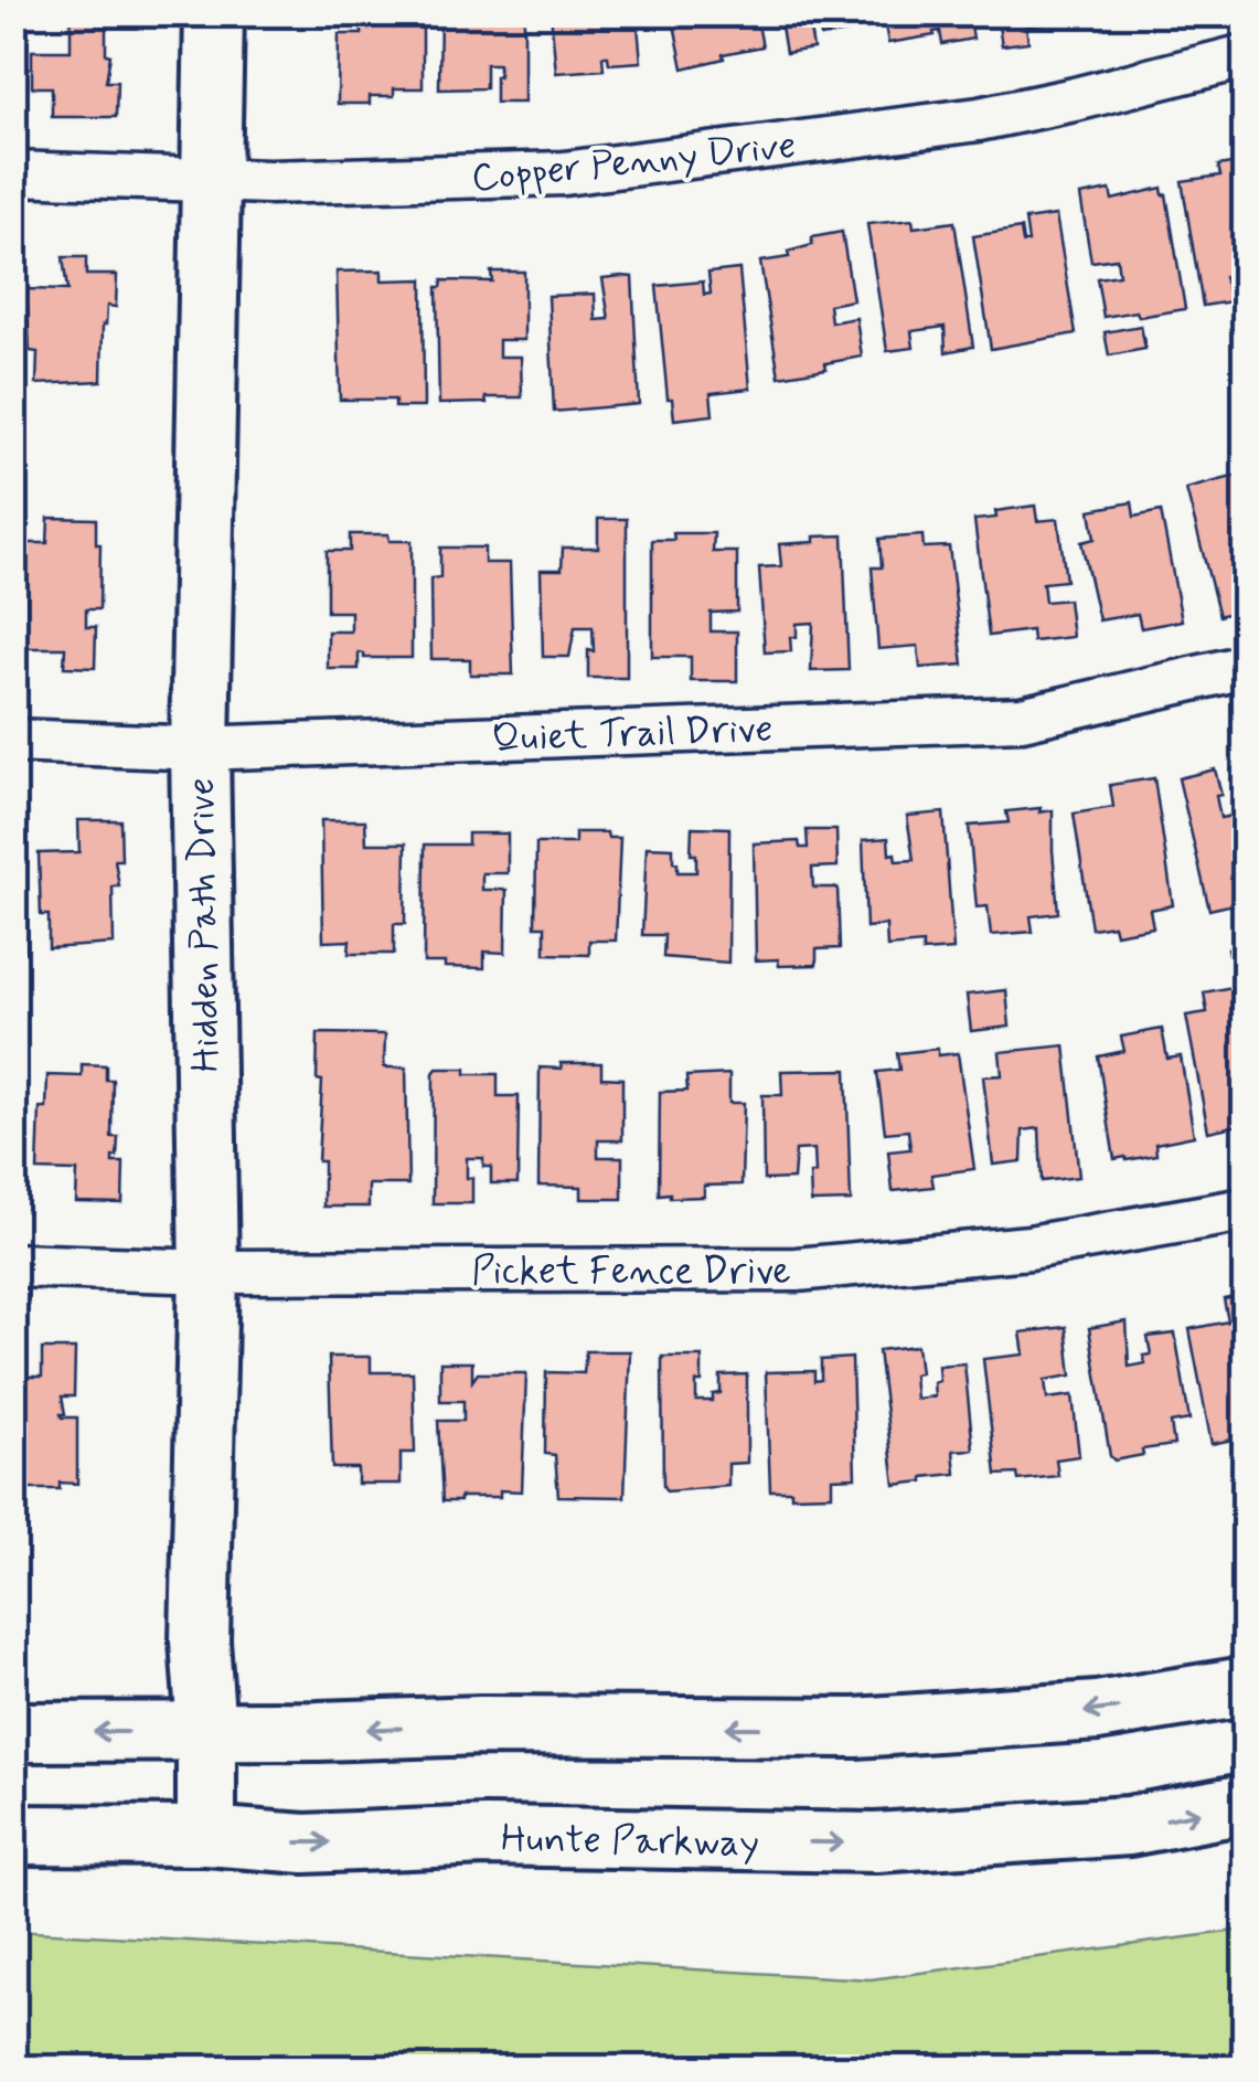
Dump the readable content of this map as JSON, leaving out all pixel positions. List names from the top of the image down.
{
  "streets": {
    "main road": ["Hidden Path Drive", "Hunte Parkway"],
    "street": ["Copper Penny Drive", "Quiet Trail Drive", "Picket Fence Drive"]
  },
  "crossings": [
    ["Copper Penny Drive", "Hidden Path Drive"],
    ["Quiet Trail Drive", "Hidden Path Drive"],
    ["Hidden Path Drive", "Picket Fence Drive"],
    ["Hidden Path Drive", "Hunte Parkway"]
  ]
}
